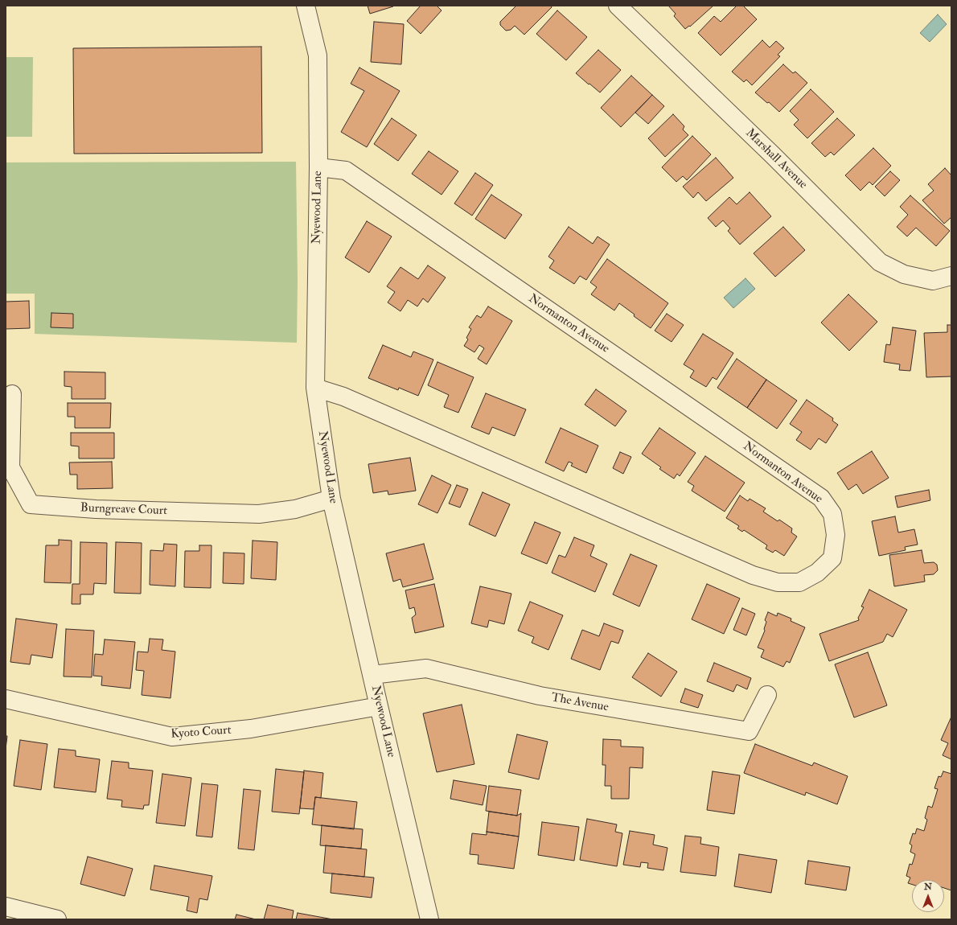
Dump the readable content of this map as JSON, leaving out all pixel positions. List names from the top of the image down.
{
  "streets": {
    "street": [
      "Marshall Avenue",
      "Nyewood Lane",
      "Normanton Avenue",
      "Burngreave Court",
      "The Avenue",
      "Kyoto Court"
    ]
  },
  "crossings": [
    ["Nyewood Lane", "Normanton Avenue"],
    ["Nyewood Lane", "Burngreave Court"],
    ["Nyewood Lane", "The Avenue"],
    ["Nyewood Lane", "Kyoto Court"]
  ],
  "north": "top"
}
